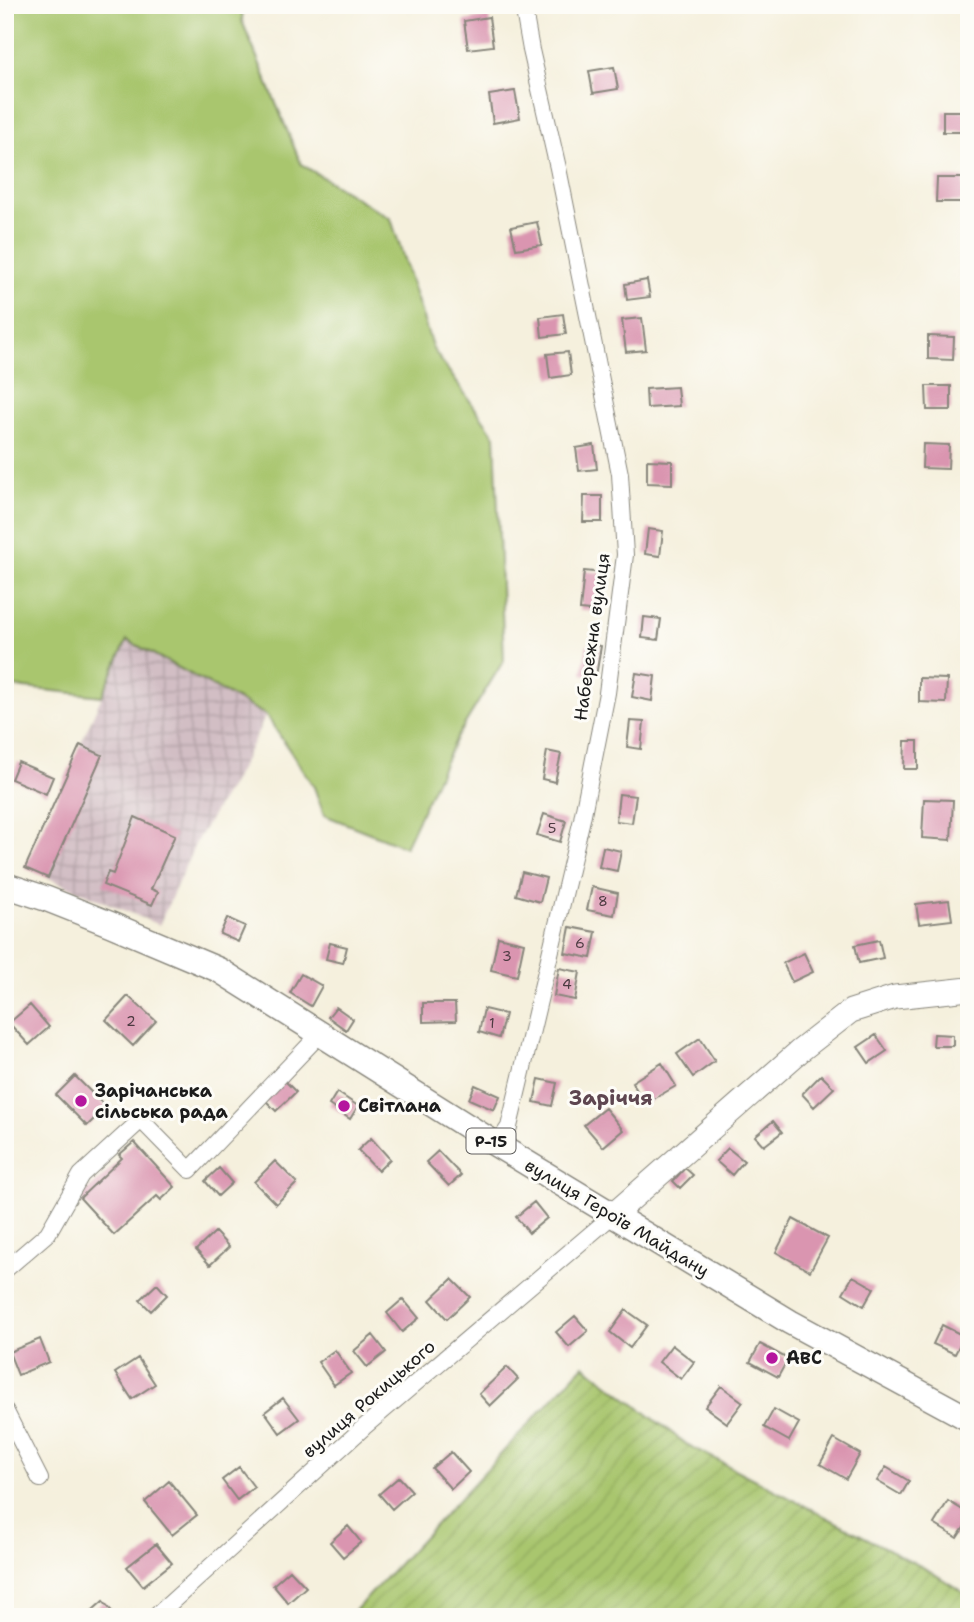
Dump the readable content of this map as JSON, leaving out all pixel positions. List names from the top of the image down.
{
  "streets": {
    "main road": ["Р-15", "вулиця Героїв Майдану"],
    "street": ["Набережна вулиця", "вулиця Рокицького"]
  },
  "crossings": [
    ["Набережна вулиця", "вулиця Героїв Майдану"],
    ["вулиця Героїв Майдану", "вулиця Рокицького"]
  ],
  "districts": ["Заріччя"],
  "places": ["Зарічанська сільська рада", "Світлана", "ABC"],
  "house_numbers": [
    "5",
    "8",
    "6",
    "3",
    "4",
    "2",
    "1"
  ]
}
